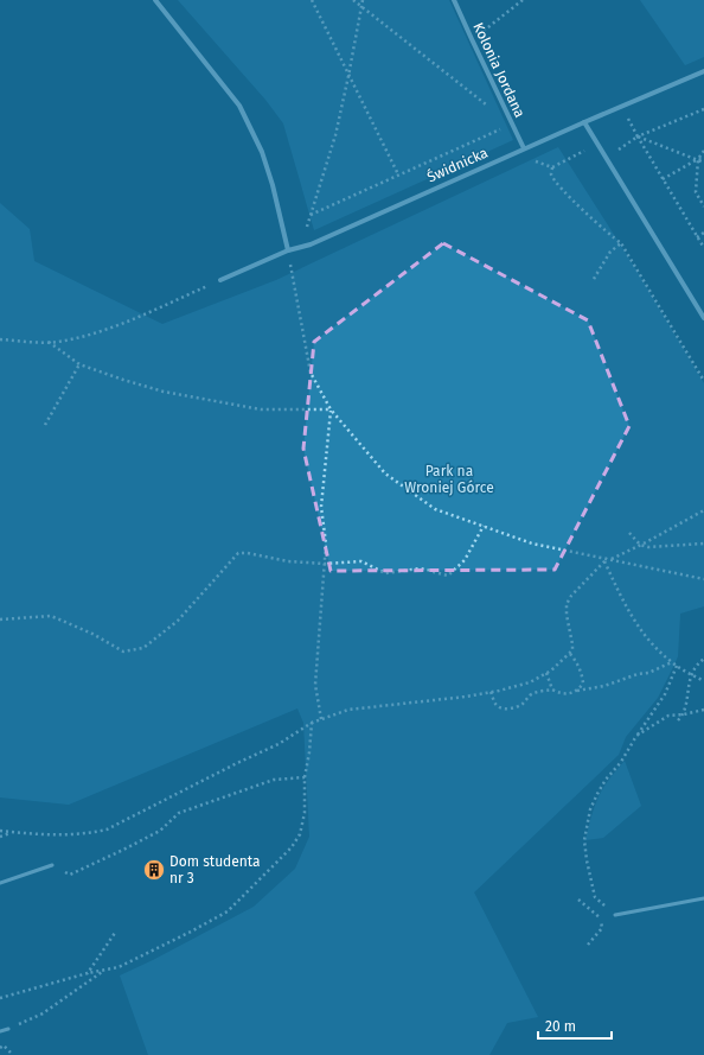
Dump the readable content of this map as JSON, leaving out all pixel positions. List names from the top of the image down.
{
  "streets": {
    "street": ["Kolonia Jordana", "Świdnicka"]
  },
  "crossings": [
    ["Kolonia Jordana", "Świdnicka"]
  ],
  "parks": ["Park na Wroniej Górce"],
  "places": {
    "building": ["Dom studenta nr 3"]
  },
  "scale_bar": "20 m"
}
